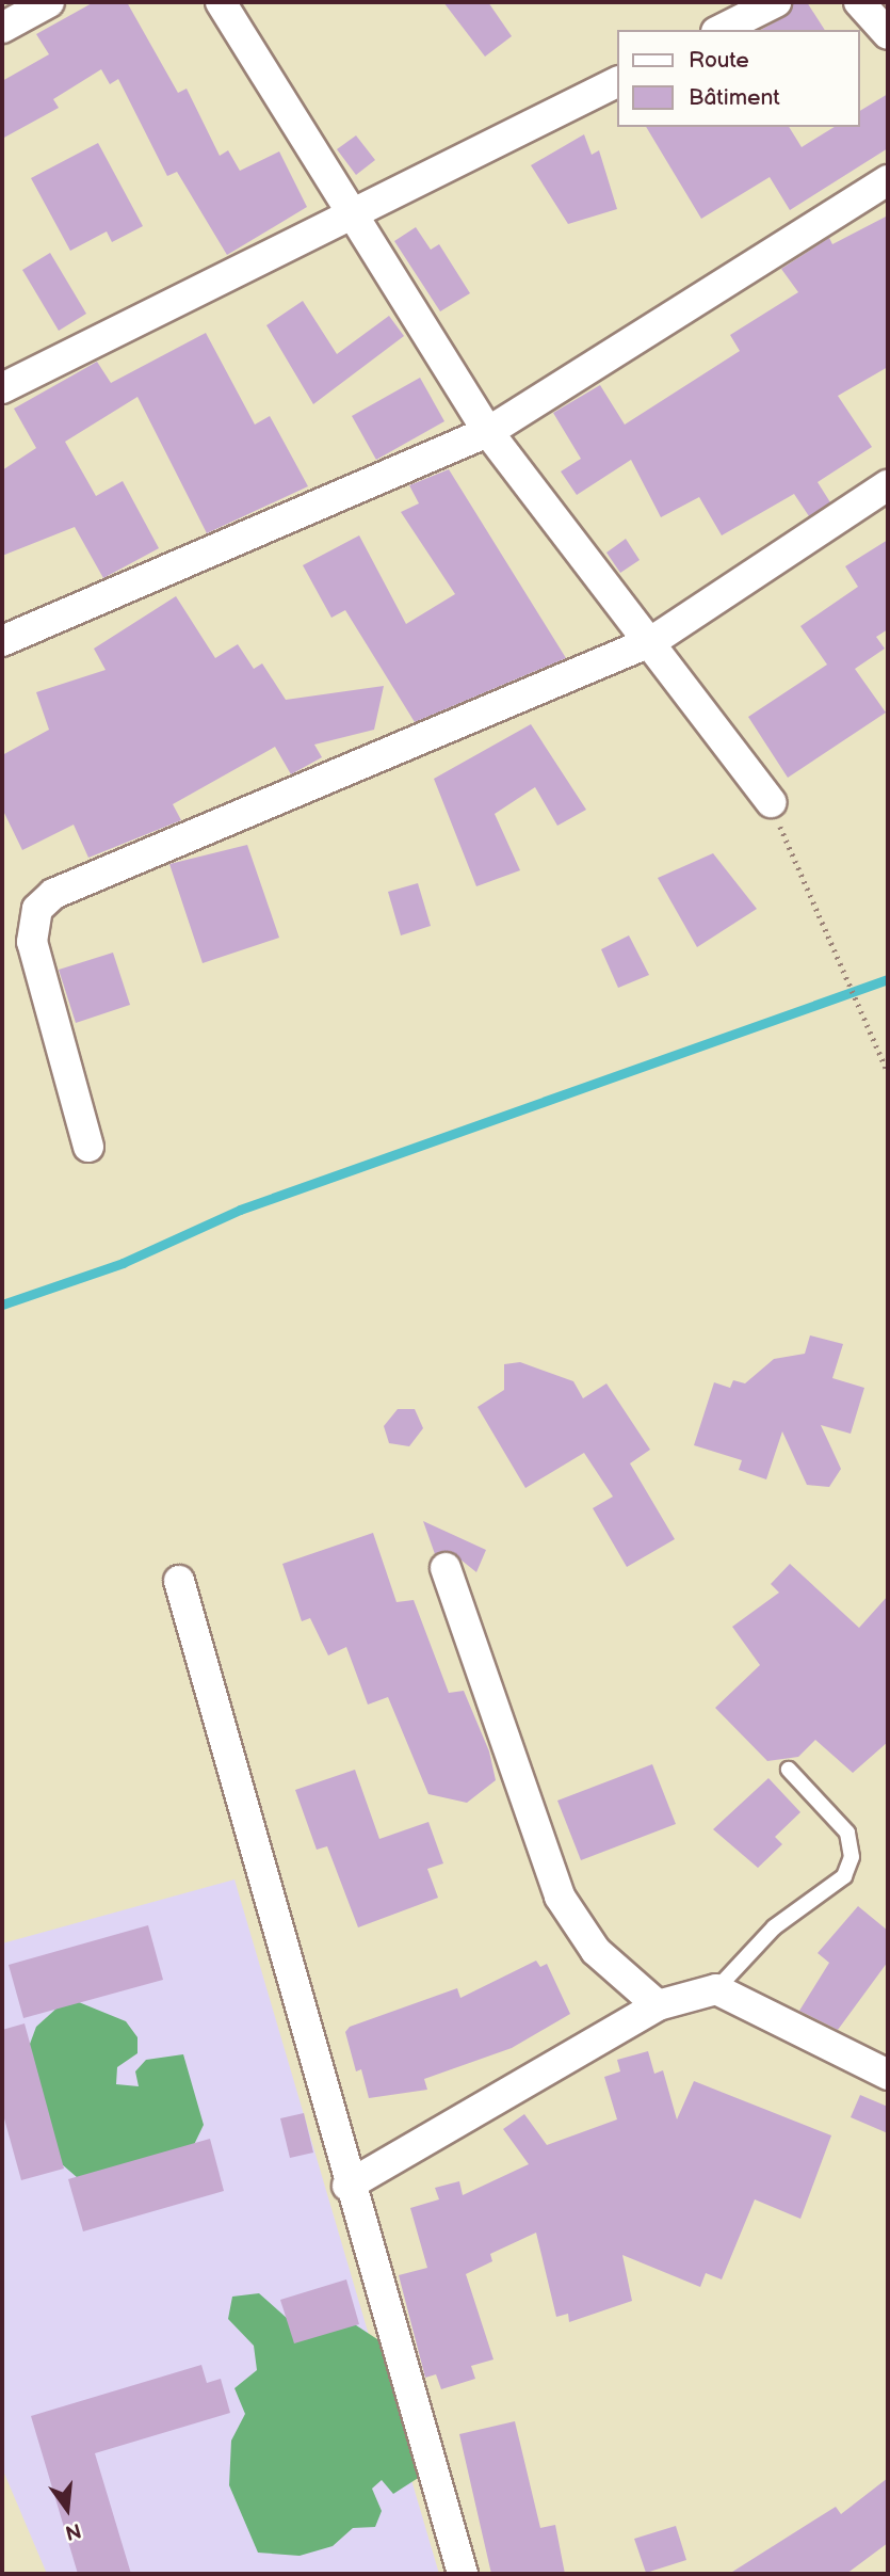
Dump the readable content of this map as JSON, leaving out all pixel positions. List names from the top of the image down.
{
  "legend": ["Route", "Bâtiment"],
  "north": "bottom"
}
